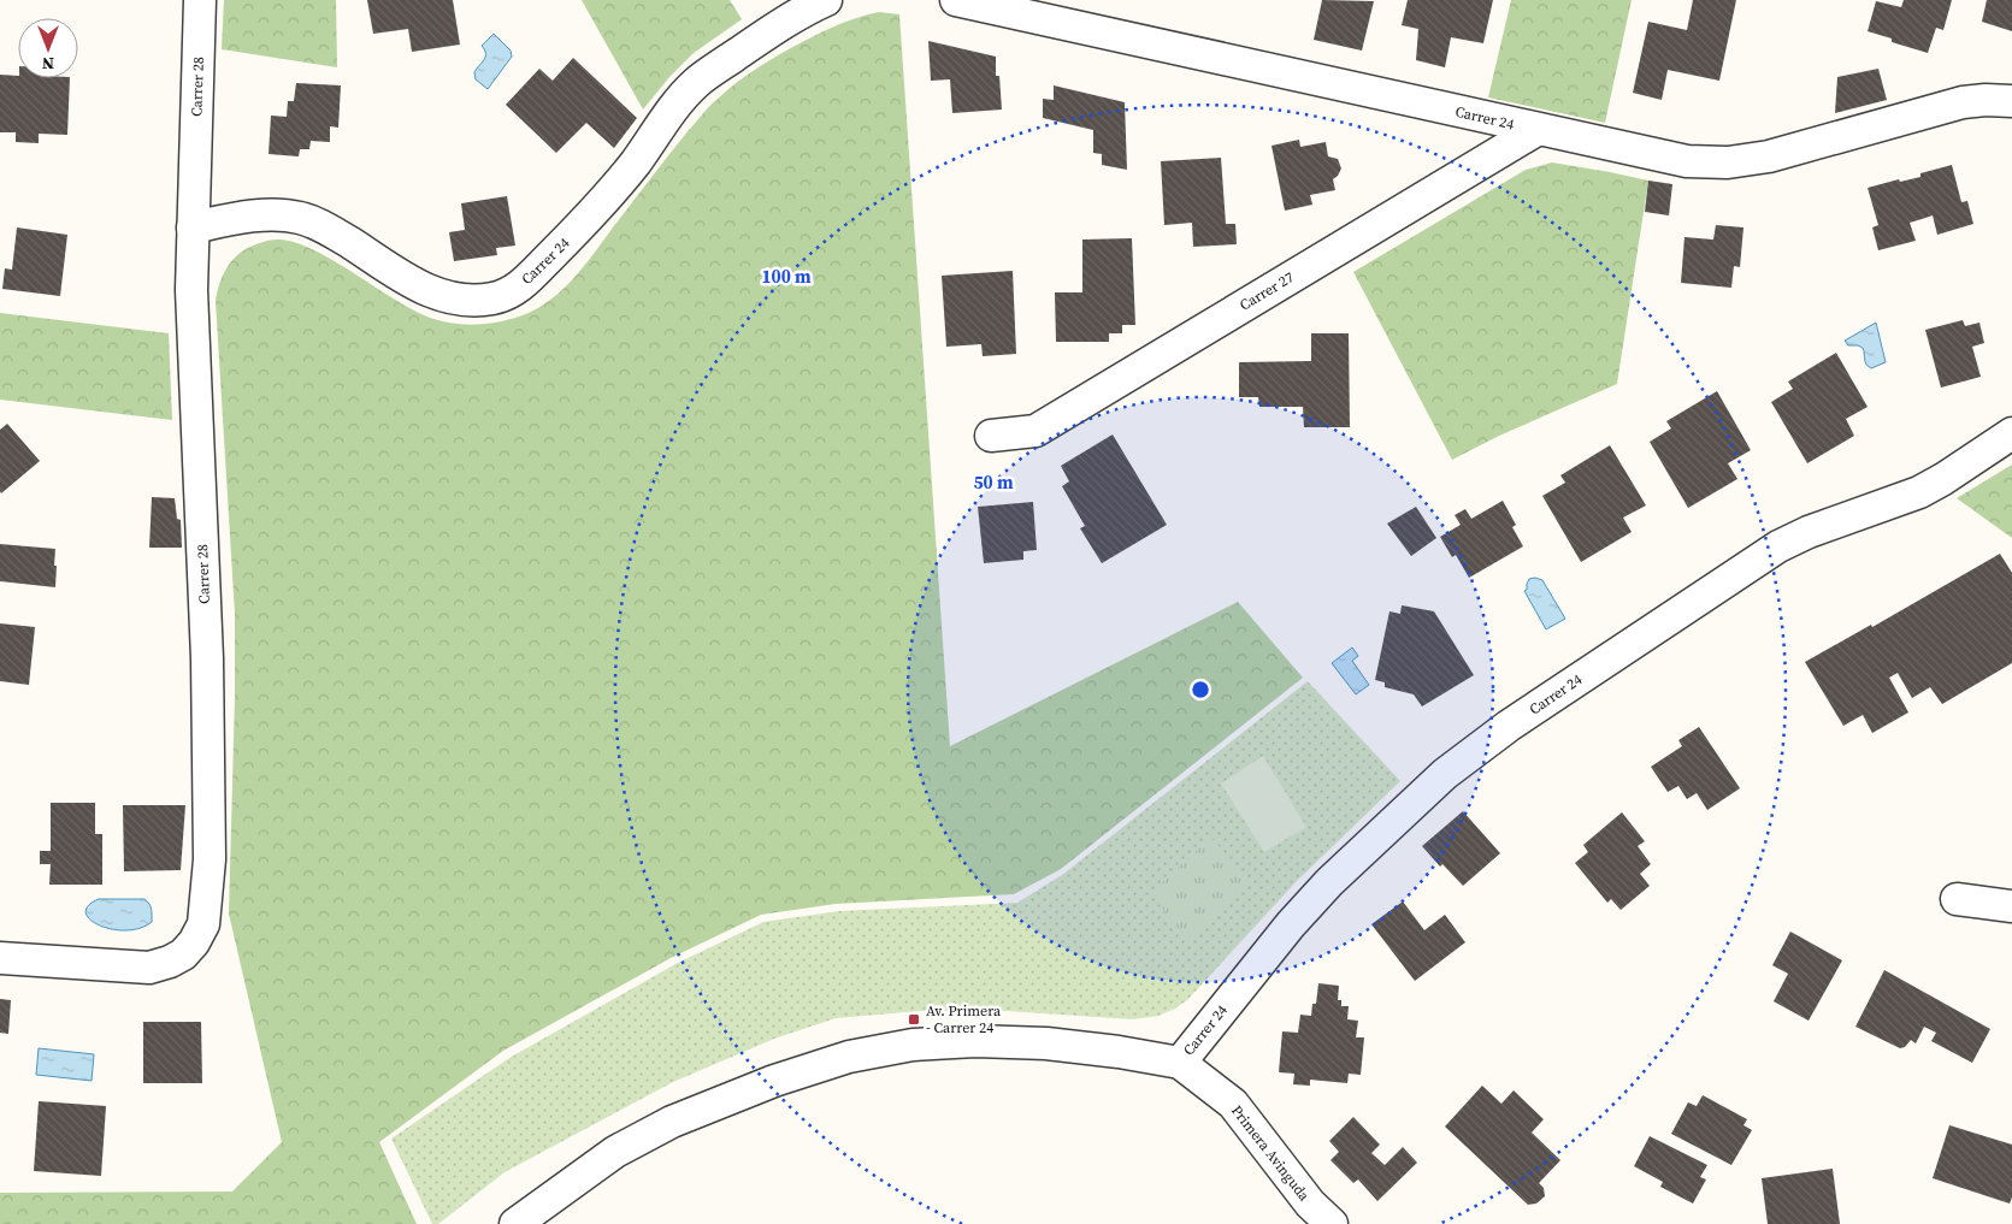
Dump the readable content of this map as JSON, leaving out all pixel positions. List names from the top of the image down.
{
  "streets": {
    "street": [
      "Carrer 28",
      "Carrer 24",
      "Carrer 27",
      "Primera Avinguda"
    ]
  },
  "crossings": [
    ["Carrer 28", "Carrer 24"],
    ["Carrer 24", "Carrer 27"],
    ["Carrer 24", "Primera Avinguda"]
  ],
  "places": {
    "transit": ["Av. Primera - Carrer 24"]
  },
  "north": "bottom",
  "rings": ["100 m", "50 m"]
}
